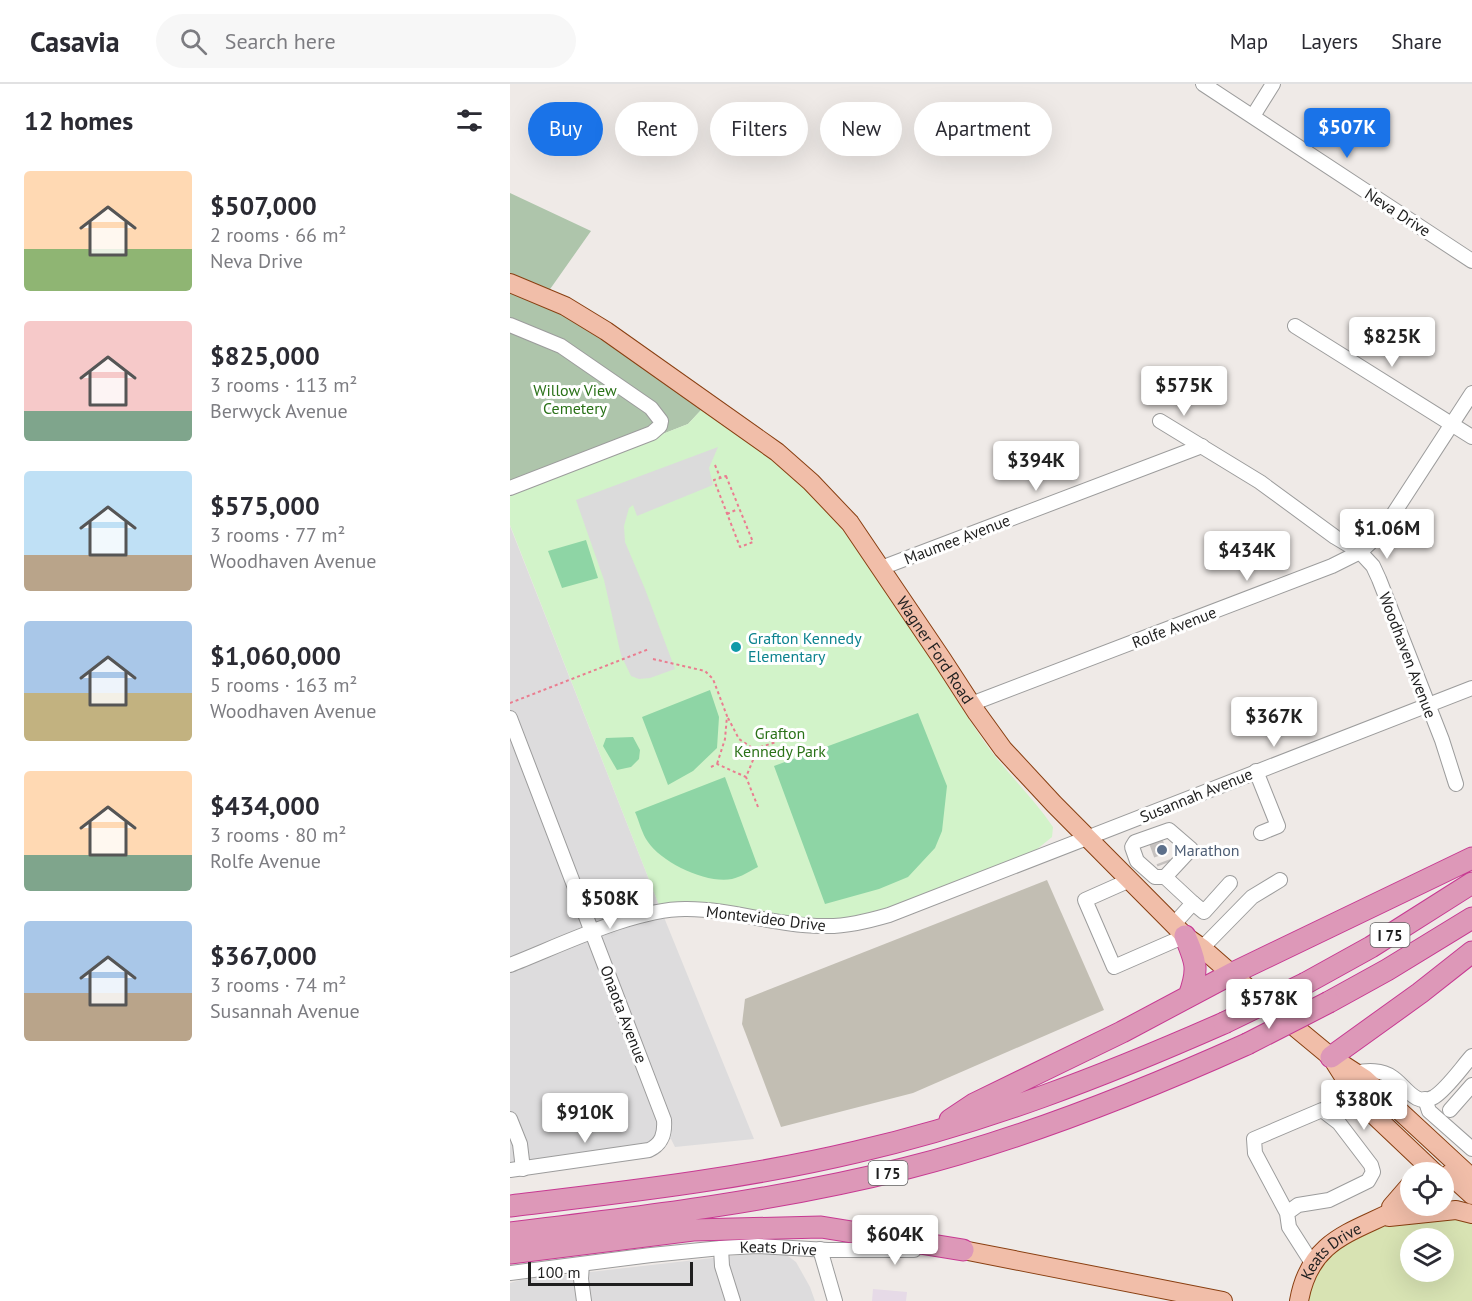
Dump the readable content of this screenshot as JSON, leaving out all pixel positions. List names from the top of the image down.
{
  "streets": {
    "highway": ["I 75"],
    "main road": ["Wagner Ford Road", "Keats Drive"],
    "street": [
      "Neva Drive",
      "Maumee Avenue",
      "Rolfe Avenue",
      "Woodhaven Avenue",
      "Susannah Avenue",
      "Montevideo Drive",
      "Onaota Avenue"
    ]
  },
  "crossings": [
    ["Maumee Avenue", "Wagner Ford Road"],
    ["Maumee Avenue", "Woodhaven Avenue"],
    ["Rolfe Avenue", "Wagner Ford Road"],
    ["Rolfe Avenue", "Woodhaven Avenue"],
    ["Wagner Ford Road", "Susannah Avenue"],
    ["Wagner Ford Road", "Montevideo Drive"],
    ["Woodhaven Avenue", "Susannah Avenue"],
    ["Susannah Avenue", "Montevideo Drive"],
    ["Montevideo Drive", "Onaota Avenue"]
  ],
  "parks": ["Willow View Cemetery", "Grafton Kennedy Park"],
  "places": ["Grafton Kennedy Elementary", "Marathon"],
  "scale_bar": "100 m",
  "page": {
    "header": "Casavia",
    "search": "Search here",
    "nav": ["Map", "Layers", "Share"],
    "heading": "12 homes",
    "chip": [
      "Buy",
      "Rent",
      "Filters",
      "New",
      "Apartment"
    ],
    "price": [
      "$507K",
      "$825K",
      "$575K",
      "$394K",
      "$1.06M",
      "$434K",
      "$367K",
      "$508K",
      "$578K",
      "$380K",
      "$910K",
      "$604K"
    ],
    "list": [
      {
        "name": "$507,000",
        "note": "2 rooms · 66 m² · Neva Drive"
      },
      {
        "name": "$825,000",
        "note": "3 rooms · 113 m² · Berwyck Avenue"
      },
      {
        "name": "$575,000",
        "note": "3 rooms · 77 m² · Woodhaven Avenue"
      },
      {
        "name": "$1,060,000",
        "note": "5 rooms · 163 m² · Woodhaven Avenue"
      },
      {
        "name": "$434,000",
        "note": "3 rooms · 80 m² · Rolfe Avenue"
      },
      {
        "name": "$367,000",
        "note": "3 rooms · 74 m² · Susannah Avenue"
      }
    ],
    "scale": "100 m"
  }
}
